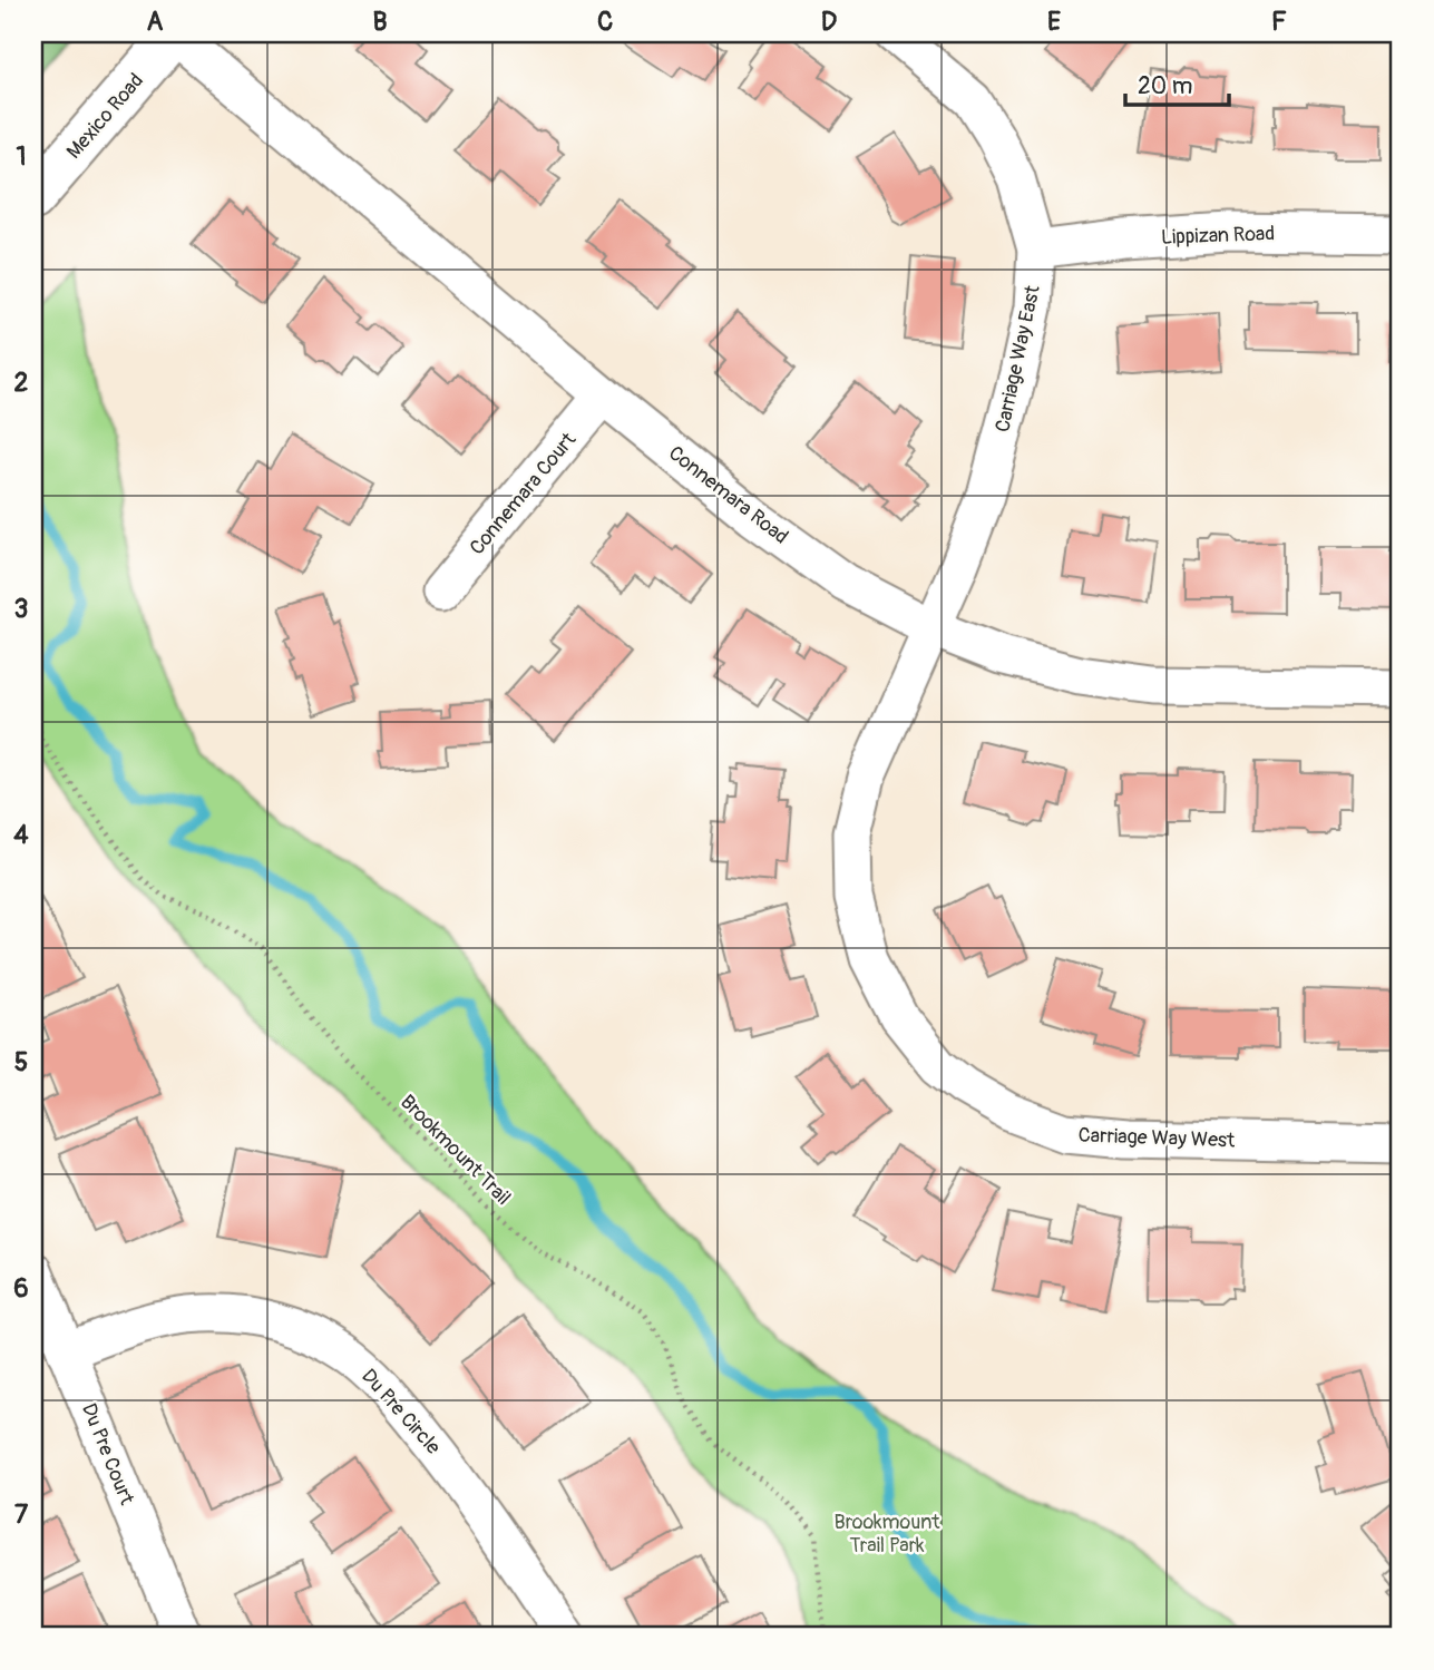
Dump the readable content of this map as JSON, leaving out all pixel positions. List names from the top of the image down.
{
  "streets": {
    "main road": ["Mexico Road"],
    "street": [
      "Lippizan Road",
      "Carriage Way East",
      "Connemara Court",
      "Connemara Road",
      "Carriage Way West",
      "Du Pre Circle",
      "Du Pre Court"
    ],
    "path": ["Brookmount Trail"]
  },
  "crossings": [
    ["Mexico Road", "Connemara Road"],
    ["Lippizan Road", "Carriage Way East"],
    ["Carriage Way East", "Connemara Road"],
    ["Carriage Way East", "Carriage Way West"],
    ["Connemara Court", "Connemara Road"],
    ["Connemara Road", "Carriage Way West"],
    ["Du Pre Circle", "Du Pre Court"]
  ],
  "parks": ["Brookmount Trail Park"],
  "scale_bar": "20 m",
  "grid": {
    "columns": [
      "A",
      "B",
      "C",
      "D",
      "E",
      "F"
    ],
    "rows": [
      "1",
      "2",
      "3",
      "4",
      "5",
      "6",
      "7"
    ]
  }
}
